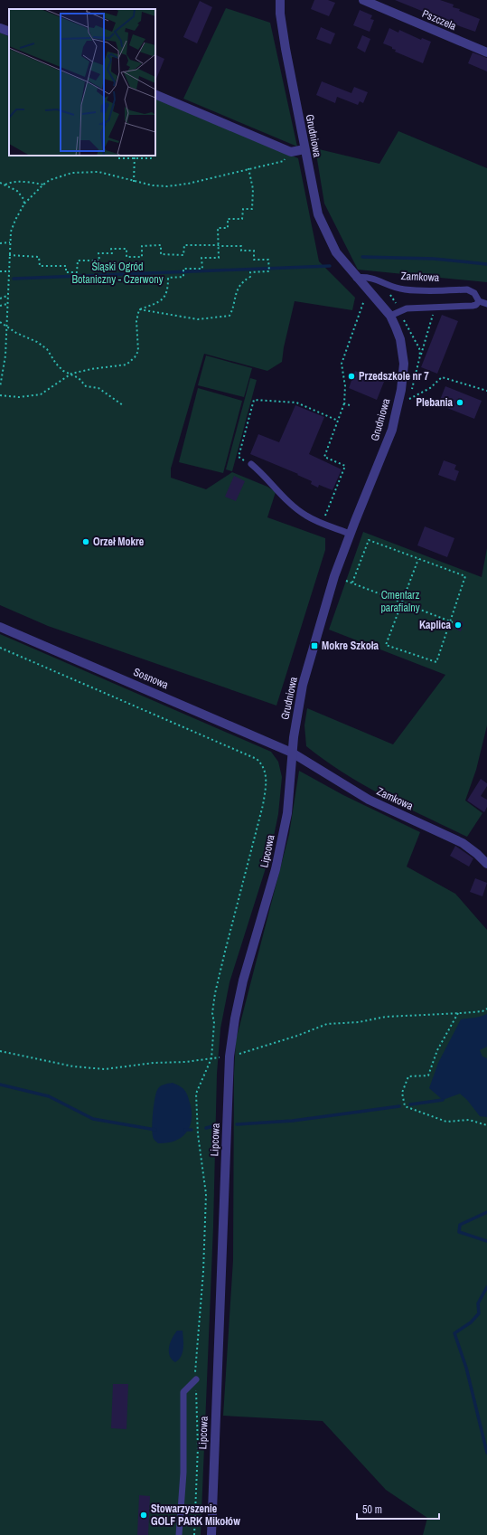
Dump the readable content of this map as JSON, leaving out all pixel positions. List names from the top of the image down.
{
  "streets": {
    "street": [
      "Pszczela",
      "Grudniowa",
      "Zamkowa",
      "Sosnowa",
      "Lipcowa"
    ]
  },
  "crossings": [
    ["Grudniowa", "Zamkowa"],
    ["Grudniowa", "Sosnowa"],
    ["Grudniowa", "Lipcowa"],
    ["Zamkowa", "Sosnowa"],
    ["Zamkowa", "Lipcowa"],
    ["Sosnowa", "Lipcowa"]
  ],
  "parks": ["Śląski Ogród Botaniczny - Czerwony", "Cmentarz parafialny"],
  "places": {
    "other": [
      "Przedszkole nr 7",
      "Plebania",
      "Orzeł Mokre",
      "Kaplica",
      "Stowarzyszenie GOLF PARK Mikołów"
    ],
    "transit": ["Mokre Szkoła"]
  },
  "scale_bar": "50 m"
}
